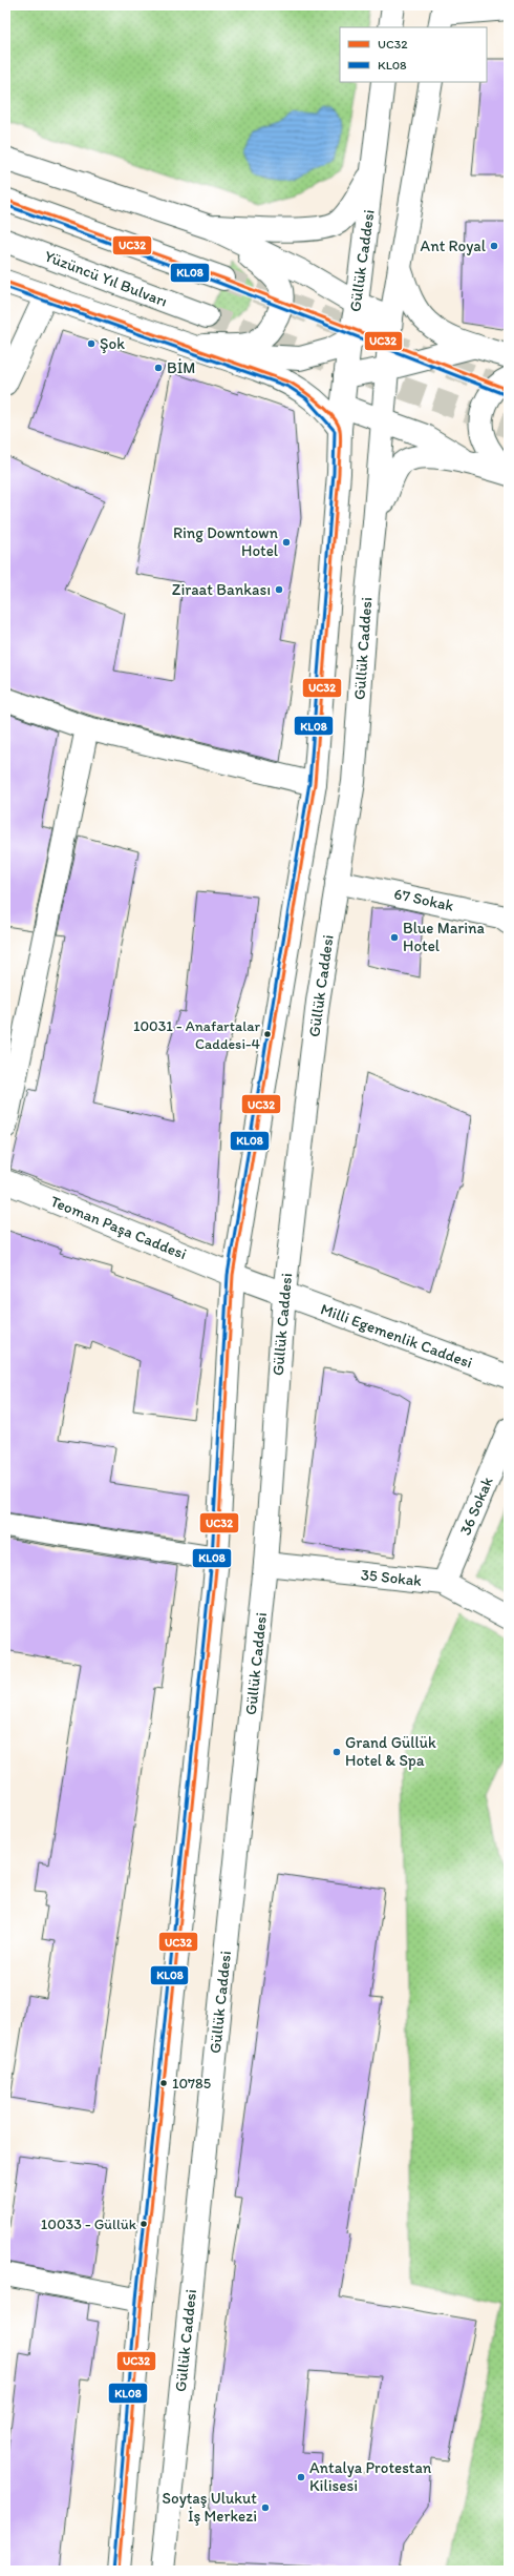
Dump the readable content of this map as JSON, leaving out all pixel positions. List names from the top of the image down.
{
  "streets": {
    "main road": [
      "Güllük Caddesi",
      "Yüzüncü Yıl Bulvarı",
      "67 Sokak",
      "Teoman Paşa Caddesi",
      "Milli Egemenlik Caddesi",
      "36 Sokak",
      "35 Sokak"
    ]
  },
  "crossings": [
    ["Güllük Caddesi", "67 Sokak"],
    ["Güllük Caddesi", "Teoman Paşa Caddesi"],
    ["Güllük Caddesi", "Milli Egemenlik Caddesi"],
    ["Güllük Caddesi", "35 Sokak"],
    ["Teoman Paşa Caddesi", "Milli Egemenlik Caddesi"],
    ["36 Sokak", "35 Sokak"]
  ],
  "places": [
    "Ant Royal",
    "Şok",
    "BİM",
    "Ring Downtown Hotel",
    "Ziraat Bankası",
    "Blue Marina Hotel",
    "10031 - Anafartalar Caddesi-4",
    "Grand Güllük Hotel & Spa",
    "10785",
    "10033 - Güllük",
    "Antalya Protestan Kilisesi",
    "Soytaş Ulukut İş Merkezi"
  ],
  "lines": ["transit line UC32", "transit line KL08"],
  "legend": ["UC32", "KL08"]
}
